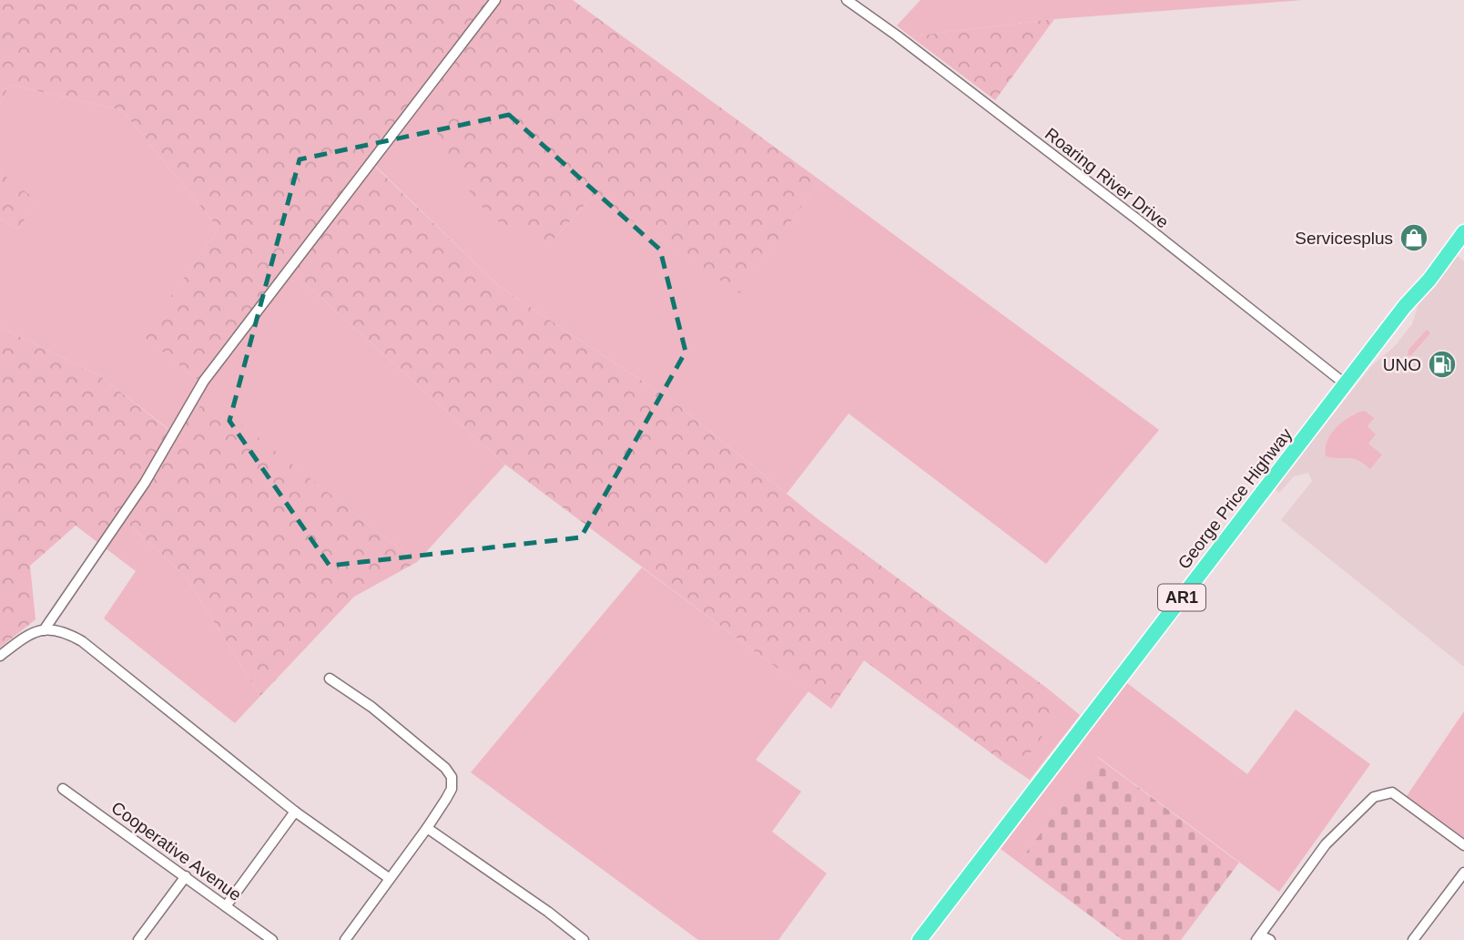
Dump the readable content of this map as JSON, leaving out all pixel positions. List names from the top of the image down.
{
  "streets": {
    "highway": ["George Price Highway", "AR1"],
    "street": ["Roaring River Drive", "Cooperative Avenue"]
  },
  "crossings": [
    ["Roaring River Drive", "George Price Highway"]
  ],
  "places": {
    "shop": ["Servicesplus"],
    "fuel station": ["UNO"]
  }
}
